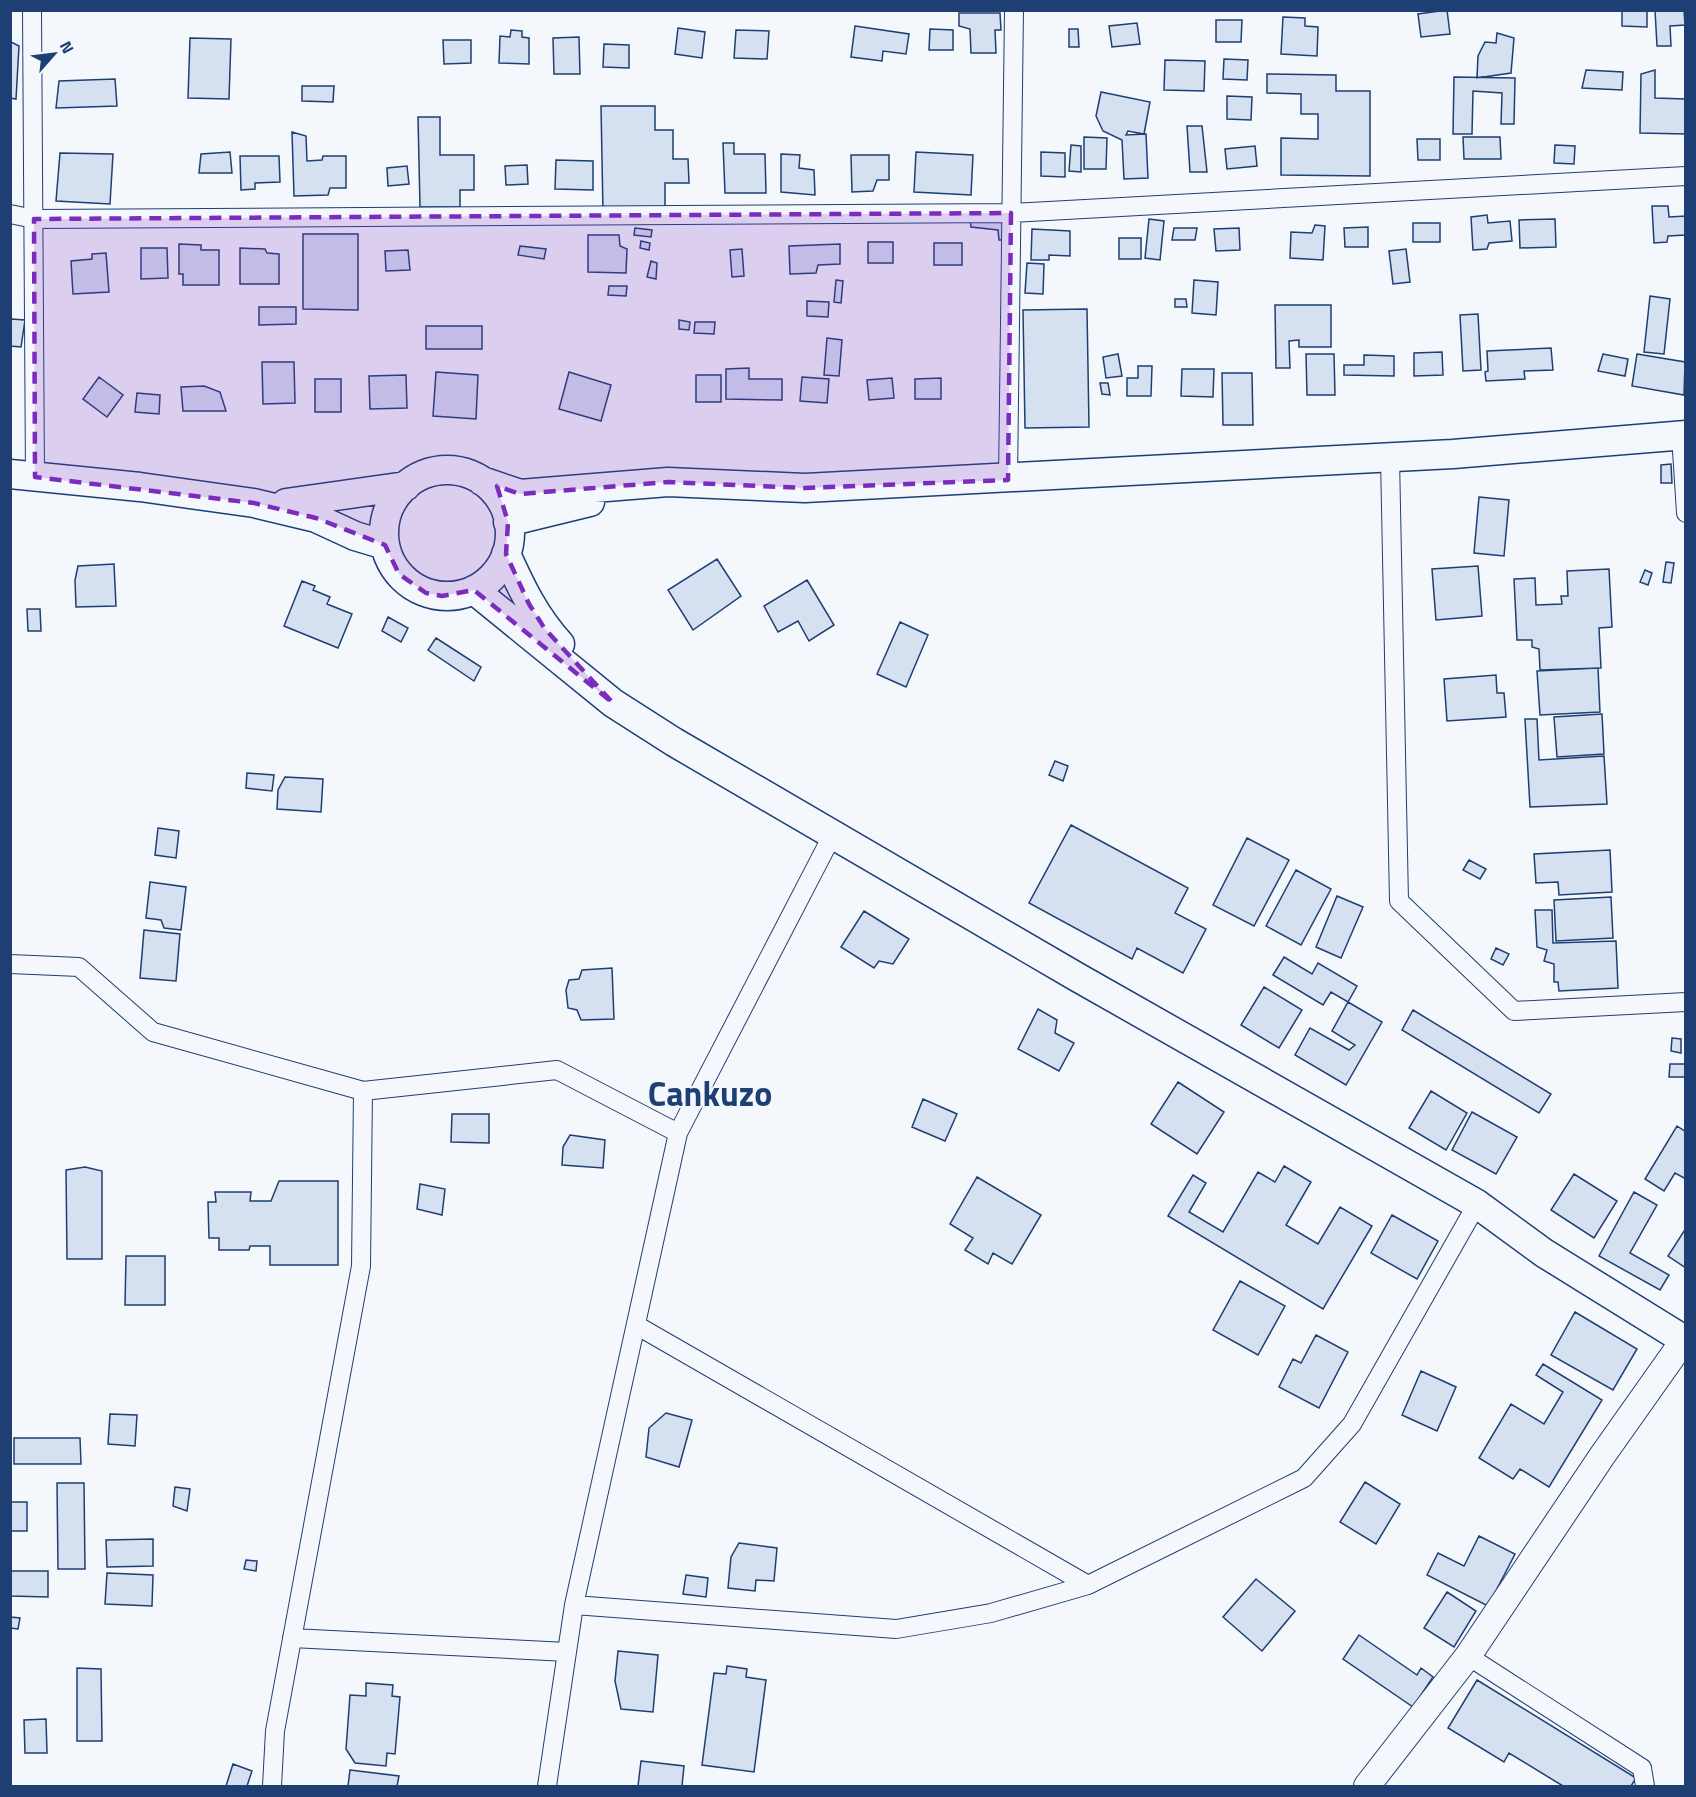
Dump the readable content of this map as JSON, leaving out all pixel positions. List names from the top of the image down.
{
  "districts": ["Cankuzo"],
  "north": "top right"
}
